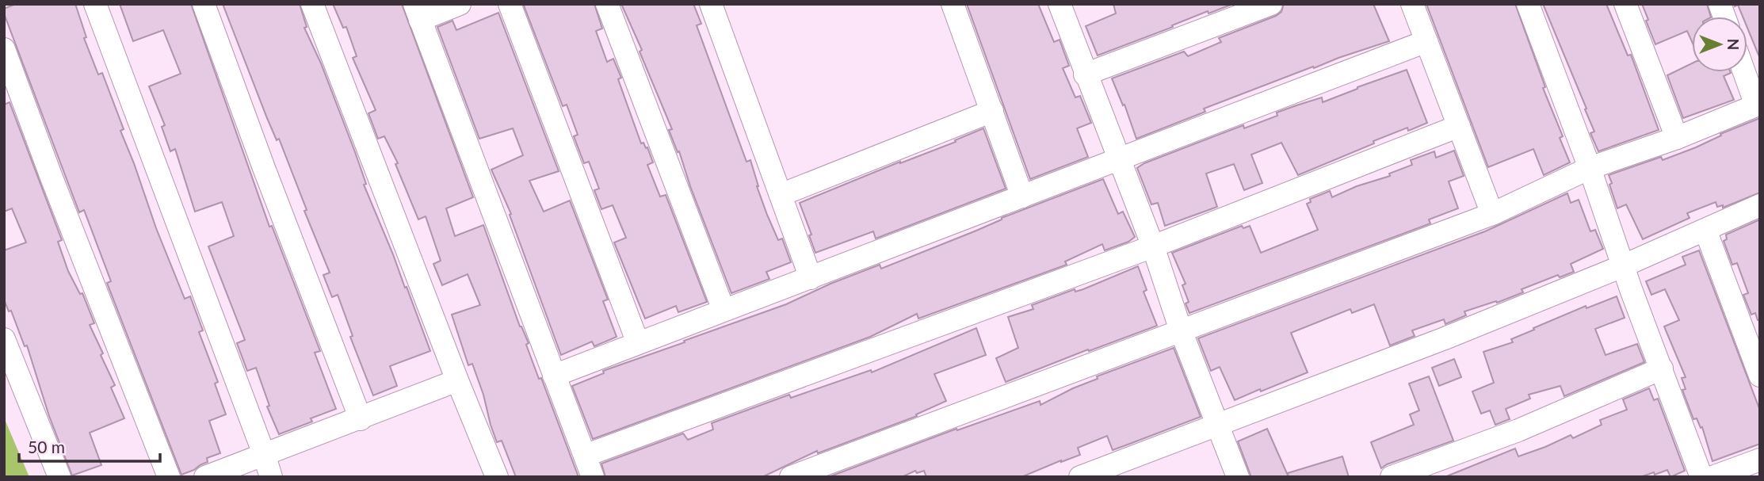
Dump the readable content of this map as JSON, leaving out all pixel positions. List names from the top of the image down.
{
  "scale_bar": "50 m",
  "north": "right"
}
